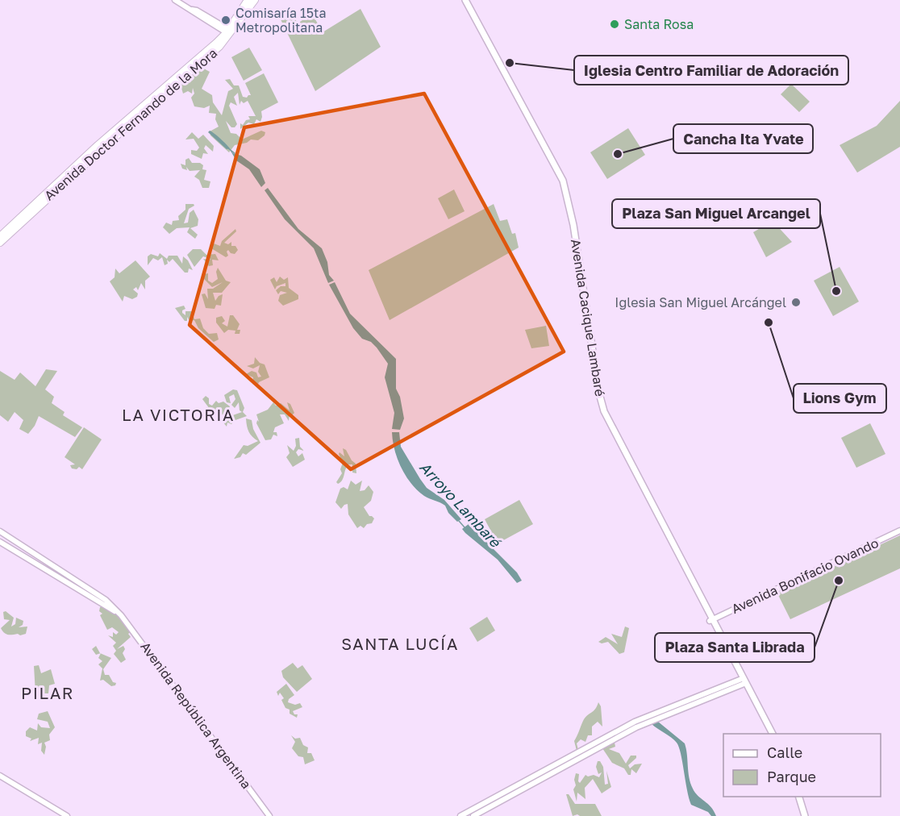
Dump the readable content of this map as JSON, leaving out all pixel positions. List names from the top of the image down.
{
  "streets": {
    "highway": ["Avenida Doctor Fernando de la Mora"],
    "main road": ["Avenida Cacique Lambaré", "Avenida Bonifacio Ovando", "Avenida República Argentina"]
  },
  "crossings": [
    ["Avenida Cacique Lambaré", "Avenida Bonifacio Ovando"]
  ],
  "districts": ["LA VICTORIA", "SANTA LUCÍA", "PILAR"],
  "water": ["Arroyo Lambaré"],
  "places": [
    "Comisaría 15ta Metropolitana",
    "Santa Rosa",
    "Iglesia Centro Familiar de Adoración",
    "Cancha Ita Yvate",
    "Plaza San Miguel Arcangel",
    "Iglesia San Miguel Arcángel",
    "Lions Gym",
    "Plaza Santa Librada"
  ],
  "legend": ["Calle", "Parque"]
}
